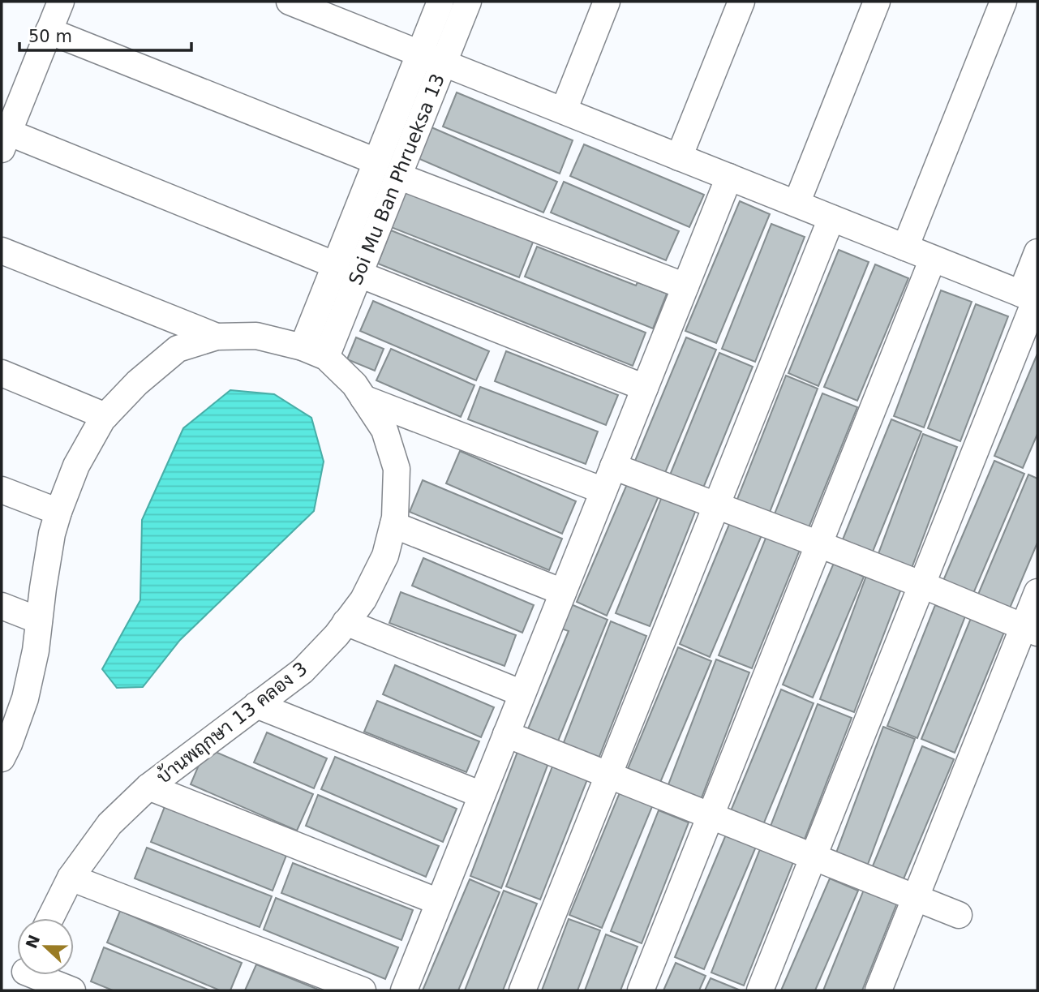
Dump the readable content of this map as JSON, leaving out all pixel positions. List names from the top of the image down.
{
  "streets": {
    "street": ["Soi Mu Ban Phrueksa 13", "บ้านพฤกษา 13 คลอง 3"]
  },
  "crossings": [
    ["Soi Mu Ban Phrueksa 13", "บ้านพฤกษา 13 คลอง 3"]
  ],
  "scale_bar": "50 m",
  "north": "left"
}
